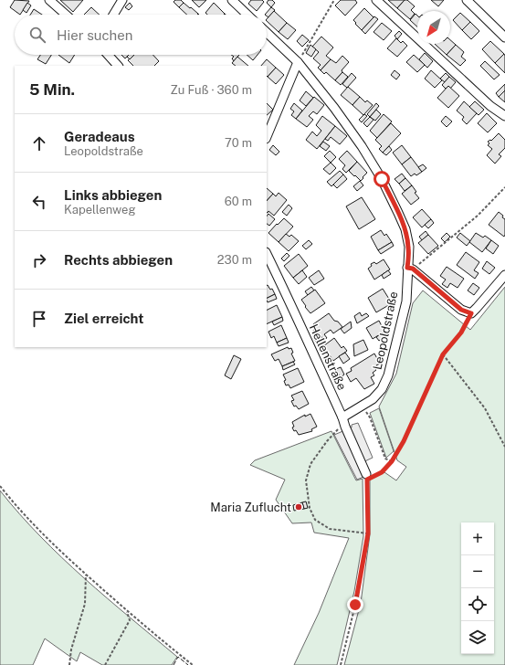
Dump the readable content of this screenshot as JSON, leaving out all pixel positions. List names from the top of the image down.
{
  "streets": {
    "street": ["Leopoldstraße", "Hellenstraße"]
  },
  "crossings": [
    ["Leopoldstraße", "Hellenstraße"]
  ],
  "places": ["Maria Zuflucht"],
  "north": "bottom left",
  "page": {
    "search": "Hier suchen",
    "heading": ["5 Min.", "Zu Fuß · 360 m"],
    "list": [
      ["Geradeaus", "Leopoldstraße", "70 m"],
      ["Links abbiegen", "Kapellenweg", "60 m"],
      ["Rechts abbiegen", "230 m"],
      "Ziel erreicht"
    ],
    "map_buttons": ["+", "−"]
  }
}
